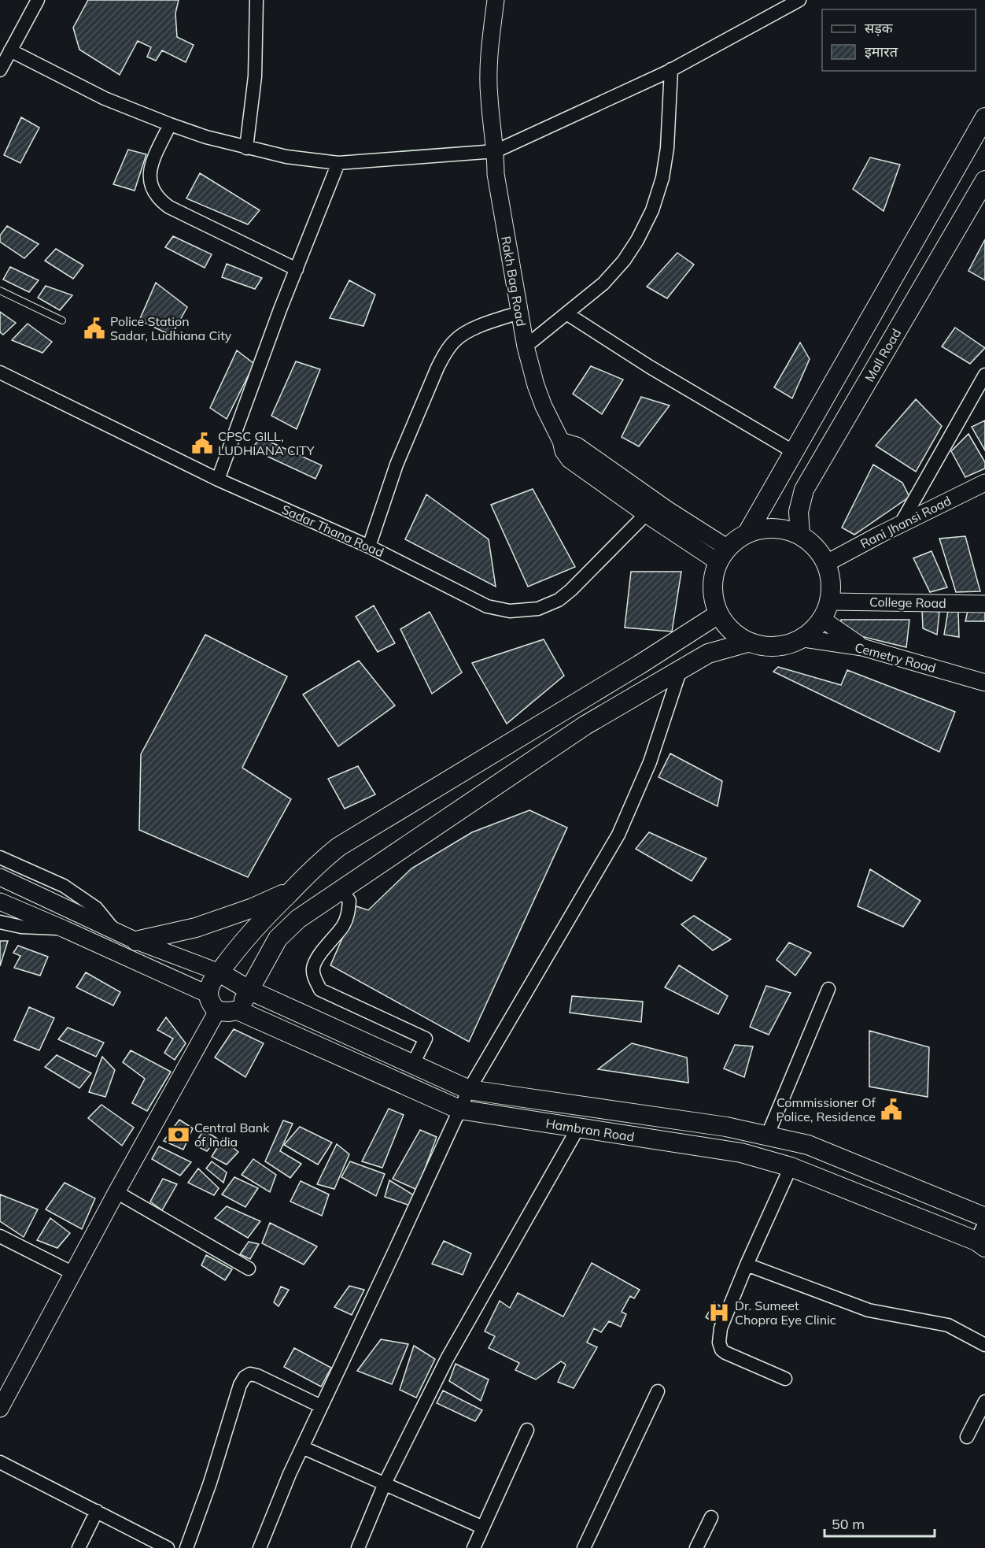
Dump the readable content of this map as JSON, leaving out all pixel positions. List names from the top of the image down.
{
  "streets": {
    "main road": ["Mall Road", "Hambran Road"],
    "street": [
      "Rakh Bag Road",
      "Rani Jhansi Road",
      "Sadar Thana Road",
      "College Road",
      "Cemetry Road"
    ]
  },
  "crossings": [
    ["Rakh Bag Road", "Mall Road"],
    ["Rakh Bag Road", "Rani Jhansi Road"],
    ["Rakh Bag Road", "Sadar Thana Road"],
    ["Rakh Bag Road", "College Road"],
    ["Rakh Bag Road", "Cemetry Road"],
    ["Mall Road", "Rani Jhansi Road"],
    ["Mall Road", "College Road"],
    ["Mall Road", "Cemetry Road"],
    ["Rani Jhansi Road", "College Road"],
    ["Rani Jhansi Road", "Cemetry Road"],
    ["College Road", "Cemetry Road"]
  ],
  "places": {
    "public building": ["Police Station Sadar, Ludhiana City", "CPSC GILL, LUDHIANA CITY", "Commissioner Of Police, Residence"],
    "bank": ["Central Bank of India"],
    "hospital": ["Dr. Sumeet Chopra Eye Clinic"]
  },
  "legend": ["सड़क", "इमारत"],
  "scale_bar": "50 m"
}
